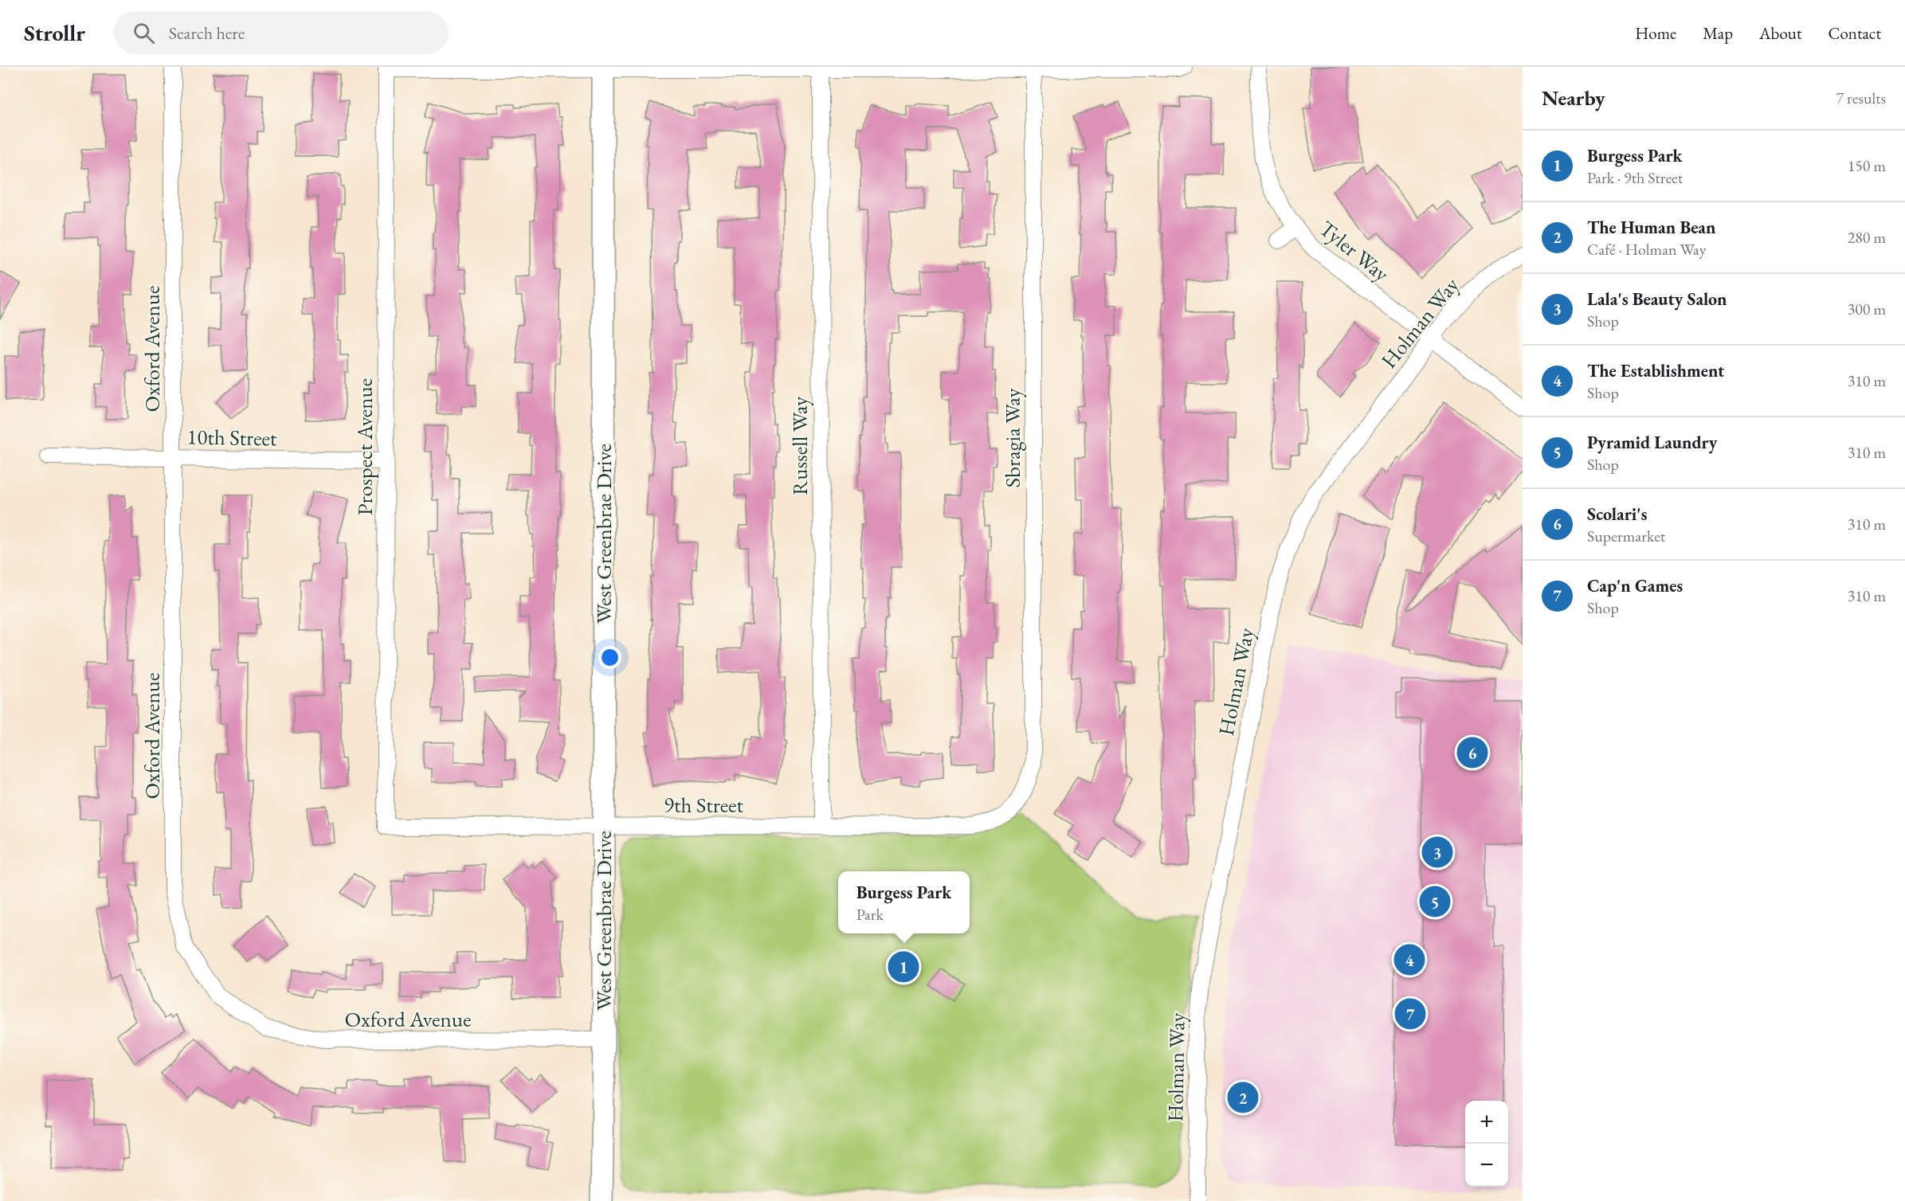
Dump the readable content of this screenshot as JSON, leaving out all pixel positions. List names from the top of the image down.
{
  "streets": {
    "street": [
      "Tyler Way",
      "Holman Way",
      "Oxford Avenue",
      "10th Street",
      "Sbragia Way",
      "Russell Way",
      "Prospect Avenue",
      "West Greenbrae Drive",
      "9th Street"
    ]
  },
  "crossings": [
    ["Tyler Way", "Holman Way"],
    ["Oxford Avenue", "10th Street"],
    ["Oxford Avenue", "West Greenbrae Drive"],
    ["10th Street", "Prospect Avenue"],
    ["Sbragia Way", "9th Street"],
    ["Russell Way", "9th Street"],
    ["Prospect Avenue", "9th Street"],
    ["West Greenbrae Drive", "9th Street"]
  ],
  "page": {
    "header": "Strollr",
    "search": "Search here",
    "nav": [
      "Home",
      "Map",
      "About",
      "Contact"
    ],
    "heading": ["Nearby", "7 results"],
    "list": [
      {
        "mark": "1",
        "name": "Burgess Park",
        "note": "Park · 9th Street",
        "value": "150 m"
      },
      {
        "mark": "2",
        "name": "The Human Bean",
        "note": "Café · Holman Way",
        "value": "280 m"
      },
      {
        "mark": "3",
        "name": "Lala's Beauty Salon",
        "note": "Shop",
        "value": "300 m"
      },
      {
        "mark": "4",
        "name": "The Establishment",
        "note": "Shop",
        "value": "310 m"
      },
      {
        "mark": "5",
        "name": "Pyramid Laundry",
        "note": "Shop",
        "value": "310 m"
      },
      {
        "mark": "6",
        "name": "Scolari's",
        "note": "Supermarket",
        "value": "310 m"
      },
      {
        "mark": "7",
        "name": "Cap'n Games",
        "note": "Shop",
        "value": "310 m"
      }
    ],
    "pins": [
      "6",
      "3",
      "5",
      "4",
      "1",
      "7",
      "2"
    ],
    "popup": ["Burgess Park", "Park"],
    "map_buttons": ["+", "−"]
  }
}
